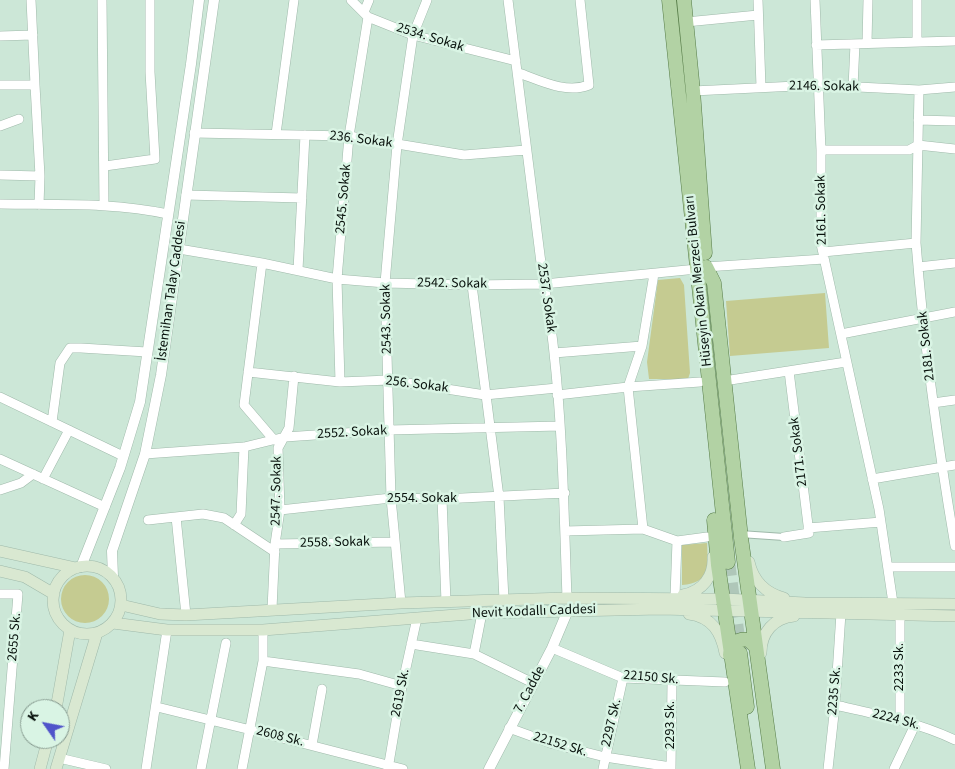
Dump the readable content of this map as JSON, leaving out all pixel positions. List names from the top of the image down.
{
  "streets": {
    "main road": ["Hüseyin Okan Merzeci Bulvarı", "Nevit Kodallı Caddesi"],
    "street": [
      "2534. Sokak",
      "2146. Sokak",
      "236. Sokak",
      "2545. Sokak",
      "2161. Sokak",
      "2542. Sokak",
      "İstemihan Talay Caddesi",
      "2537. Sokak",
      "2543. Sokak",
      "2181. Sokak",
      "256. Sokak",
      "2552. Sokak",
      "2171. Sokak",
      "2547. Sokak",
      "2554. Sokak",
      "2558. Sokak",
      "2655 Sk.",
      "2233 Sk.",
      "22150 Sk.",
      "7. Cadde",
      "2235 Sk.",
      "2619 Sk.",
      "2224 Sk.",
      "2297 Sk.",
      "2293 Sk.",
      "2608 Sk.",
      "22152 Sk."
    ]
  },
  "crossings": [
    ["2534. Sokak", "2545. Sokak"],
    ["2534. Sokak", "2537. Sokak"],
    ["2534. Sokak", "2543. Sokak"],
    ["2146. Sokak", "2161. Sokak"],
    ["2146. Sokak", "Hüseyin Okan Merzeci Bulvarı"],
    ["2146. Sokak", "2181. Sokak"],
    ["236. Sokak", "2545. Sokak"],
    ["236. Sokak", "İstemihan Talay Caddesi"],
    ["236. Sokak", "2537. Sokak"],
    ["236. Sokak", "2543. Sokak"],
    ["2545. Sokak", "2542. Sokak"],
    ["2545. Sokak", "256. Sokak"],
    ["2161. Sokak", "2542. Sokak"],
    ["2161. Sokak", "Nevit Kodallı Caddesi"],
    ["Hüseyin Okan Merzeci Bulvarı", "2542. Sokak"],
    ["2542. Sokak", "İstemihan Talay Caddesi"],
    ["2542. Sokak", "2537. Sokak"],
    ["2542. Sokak", "2543. Sokak"],
    ["2542. Sokak", "2181. Sokak"],
    ["İstemihan Talay Caddesi", "2552. Sokak"],
    ["İstemihan Talay Caddesi", "Nevit Kodallı Caddesi"],
    ["2537. Sokak", "256. Sokak"],
    ["2537. Sokak", "2552. Sokak"],
    ["2537. Sokak", "2554. Sokak"],
    ["2537. Sokak", "Nevit Kodallı Caddesi"],
    ["2543. Sokak", "256. Sokak"],
    ["2543. Sokak", "2552. Sokak"],
    ["2543. Sokak", "2554. Sokak"],
    ["2543. Sokak", "2558. Sokak"],
    ["2543. Sokak", "Nevit Kodallı Caddesi"],
    ["256. Sokak", "2547. Sokak"],
    ["2552. Sokak", "2547. Sokak"],
    ["2547. Sokak", "2554. Sokak"],
    ["2547. Sokak", "2558. Sokak"],
    ["2547. Sokak", "Nevit Kodallı Caddesi"],
    ["Nevit Kodallı Caddesi", "2233 Sk."],
    ["Nevit Kodallı Caddesi", "7. Cadde"],
    ["Nevit Kodallı Caddesi", "2235 Sk."],
    ["Nevit Kodallı Caddesi", "2619 Sk."],
    ["2233 Sk.", "2224 Sk."],
    ["22150 Sk.", "7. Cadde"],
    ["22150 Sk.", "2297 Sk."],
    ["22150 Sk.", "2293 Sk."],
    ["7. Cadde", "22152 Sk."],
    ["2235 Sk.", "2224 Sk."],
    ["2619 Sk.", "2608 Sk."],
    ["2297 Sk.", "22152 Sk."],
    ["2293 Sk.", "22152 Sk."]
  ],
  "north": "top left"
}
